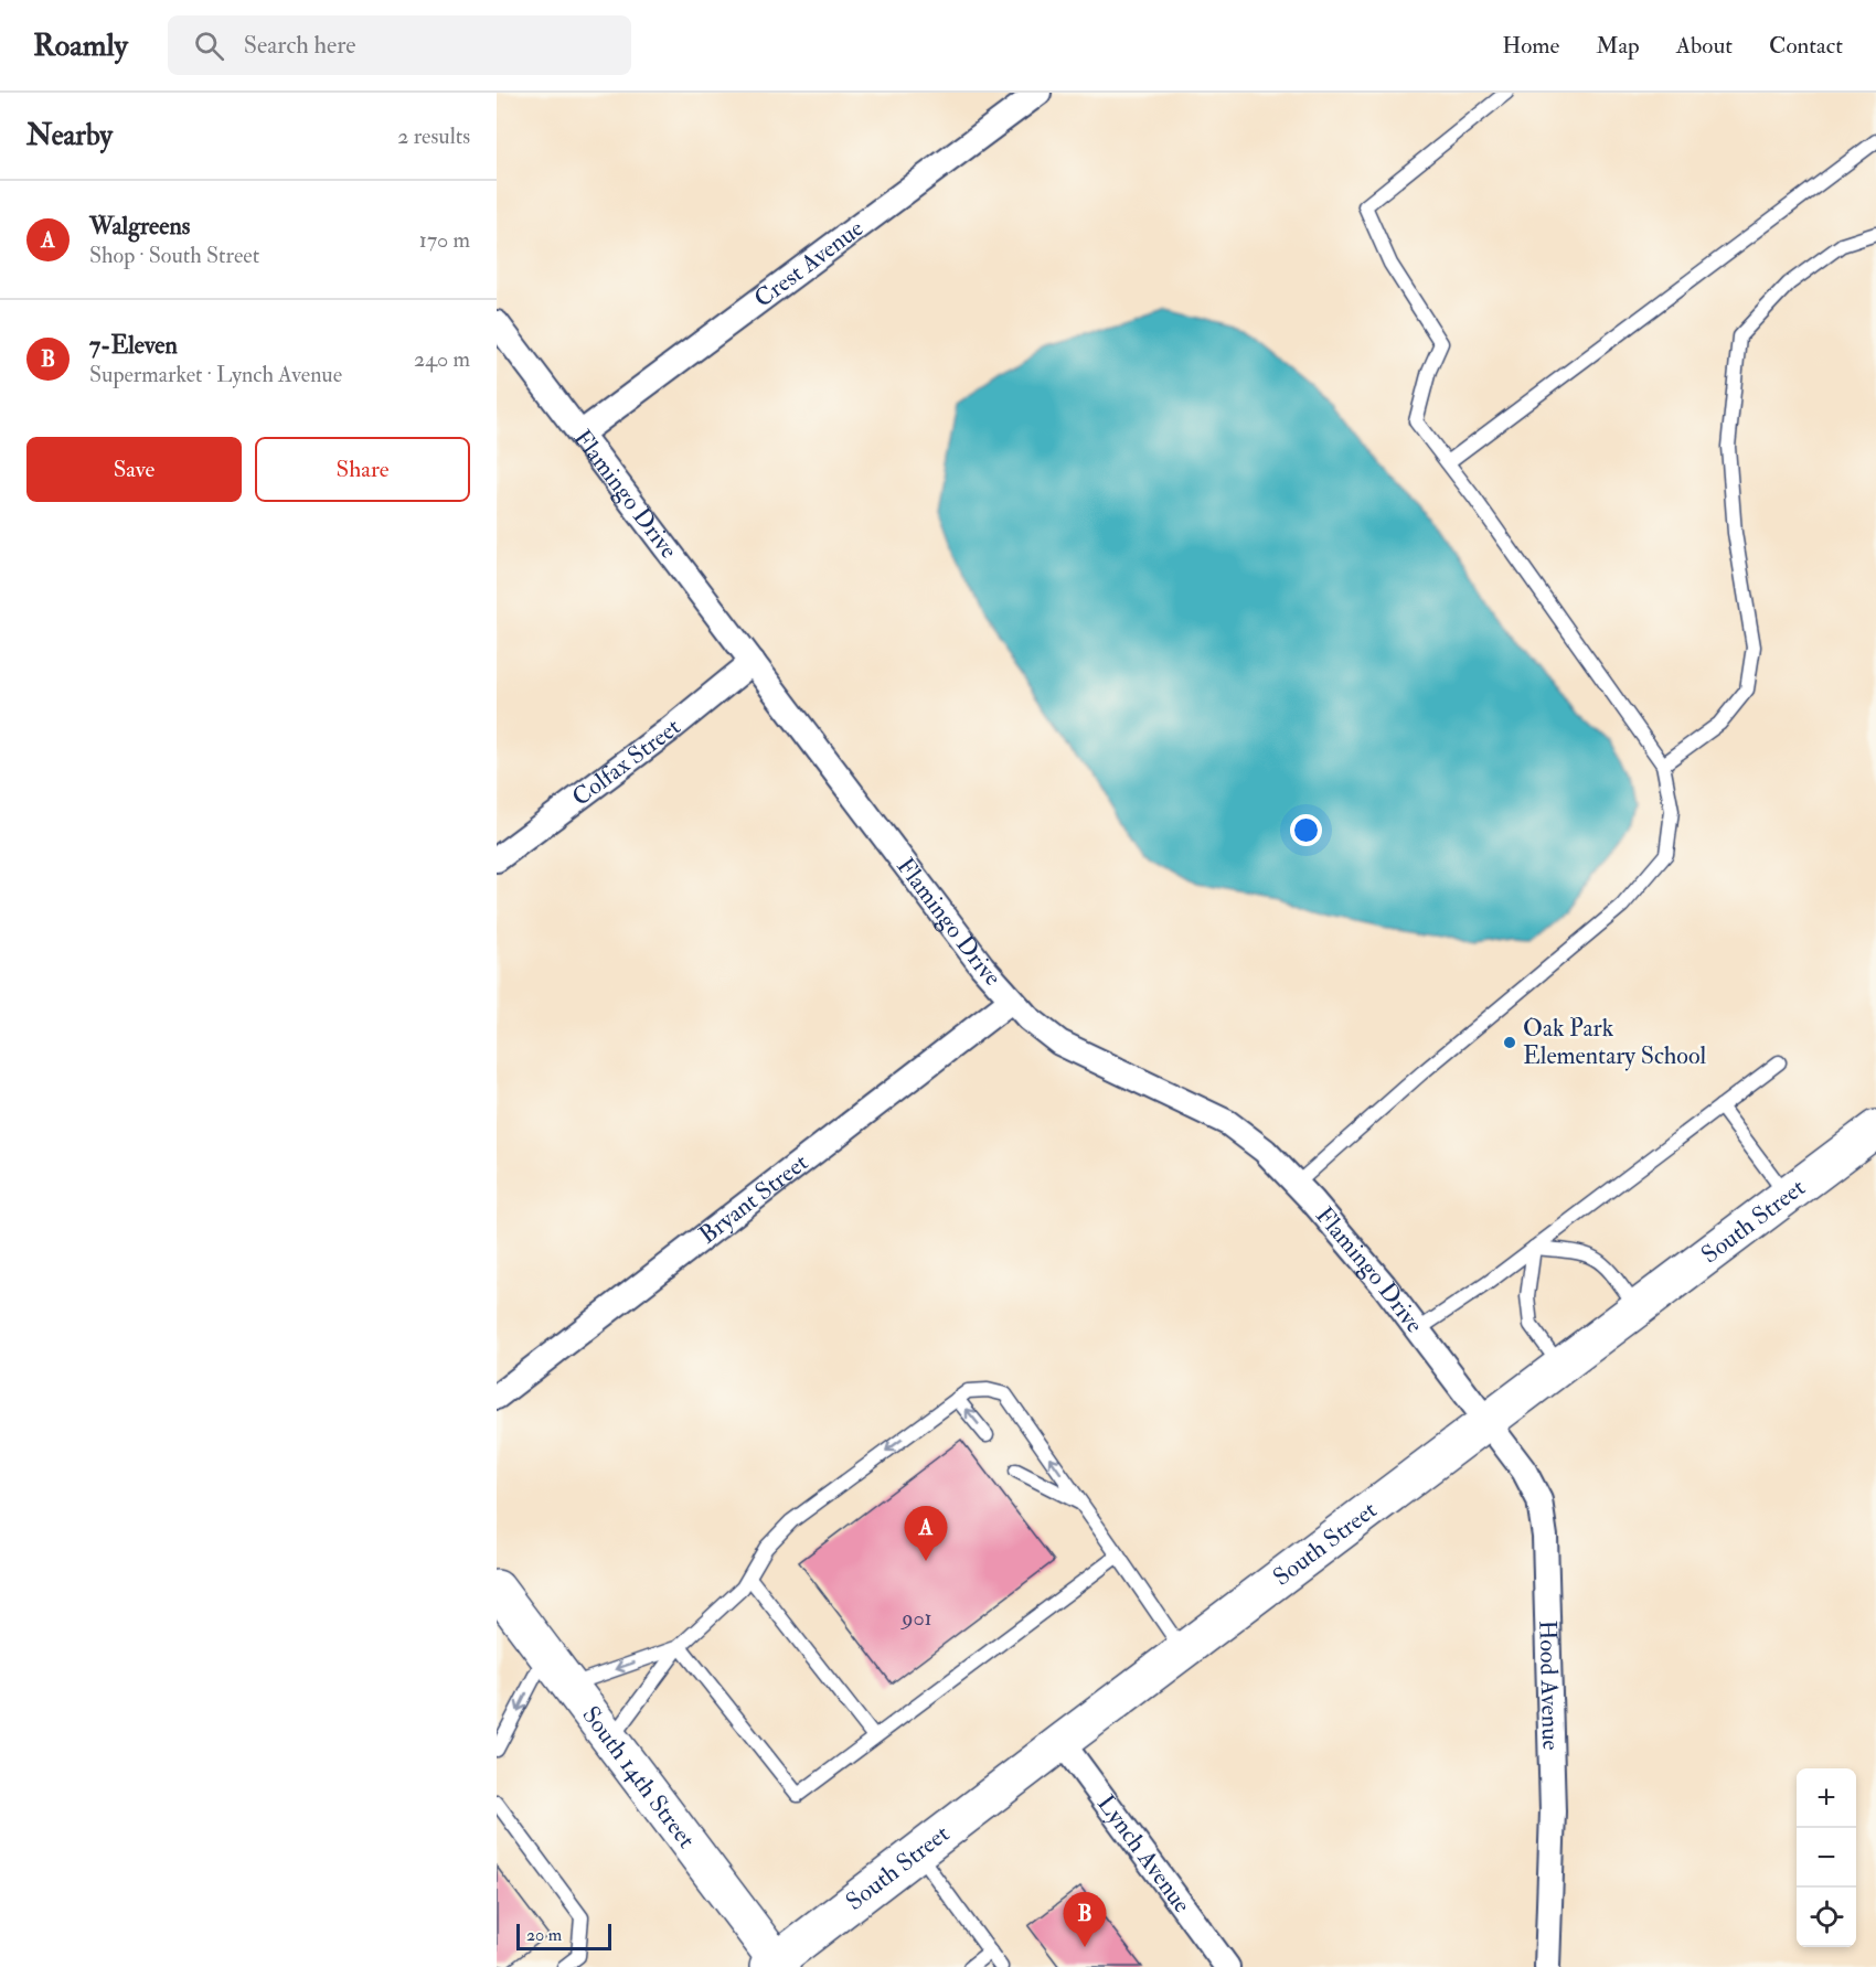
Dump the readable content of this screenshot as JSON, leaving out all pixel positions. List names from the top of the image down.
{
  "streets": {
    "main road": ["South Street", "South 14th Street"],
    "street": [
      "Crest Avenue",
      "Flamingo Drive",
      "Colfax Street",
      "Bryant Street",
      "Hood Avenue",
      "Lynch Avenue"
    ]
  },
  "crossings": [
    ["Crest Avenue", "Flamingo Drive"],
    ["Flamingo Drive", "Colfax Street"],
    ["Flamingo Drive", "Bryant Street"],
    ["Flamingo Drive", "South Street"],
    ["Flamingo Drive", "Hood Avenue"],
    ["South Street", "Hood Avenue"],
    ["South Street", "South 14th Street"],
    ["South Street", "Lynch Avenue"]
  ],
  "places": ["Oak Park Elementary School"],
  "house_numbers": ["901"],
  "scale_bar": "20 m",
  "page": {
    "header": "Roamly",
    "search": "Search here",
    "nav": [
      "Home",
      "Map",
      "About",
      "Contact"
    ],
    "heading": ["Nearby", "2 results"],
    "list": [
      {
        "mark": "A",
        "name": "Walgreens",
        "note": "Shop · South Street",
        "value": "170 m"
      },
      {
        "mark": "B",
        "name": "7-Eleven",
        "note": "Supermarket · Lynch Avenue",
        "value": "240 m"
      }
    ],
    "buttons": ["Save", "Share"],
    "pins": ["A", "B"],
    "map_buttons": ["+", "−"],
    "scale": "20 m"
  }
}
